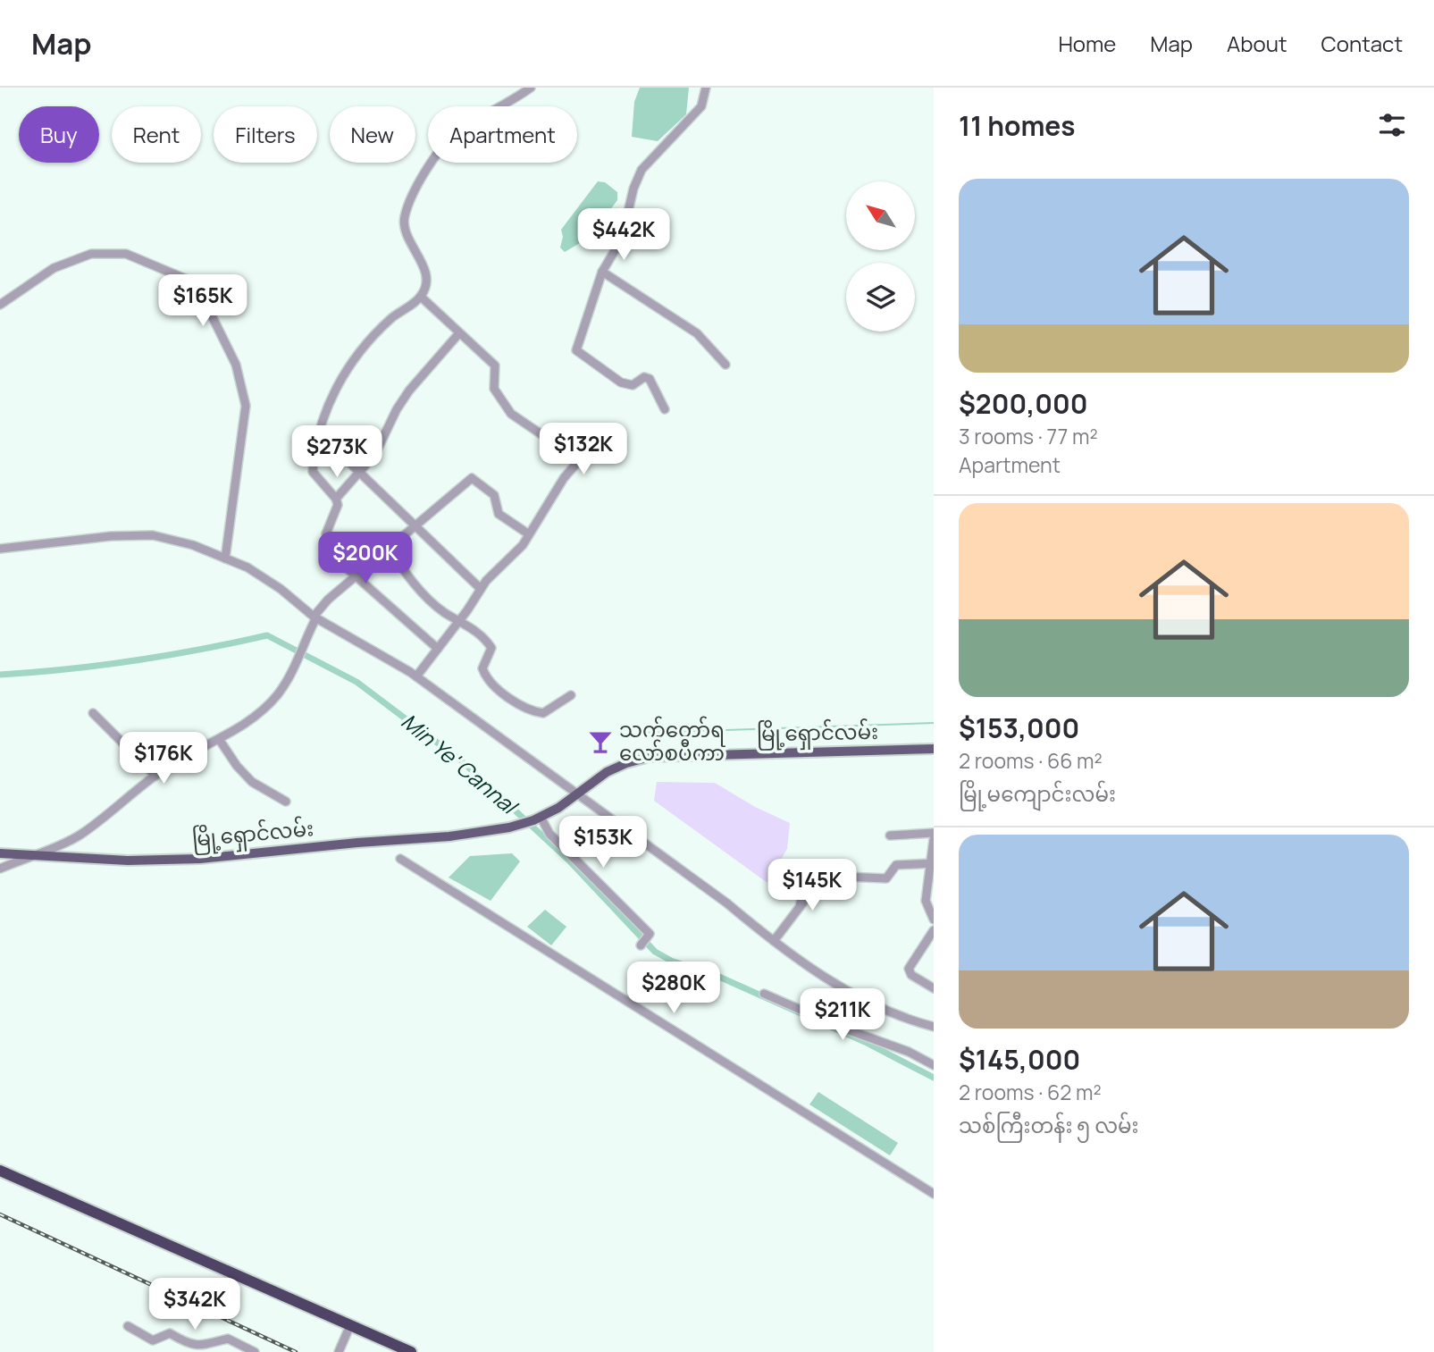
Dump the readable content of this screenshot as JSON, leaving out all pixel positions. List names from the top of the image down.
{
  "streets": {
    "main road": ["မြို့ရှောင်လမ်း"]
  },
  "water": ["Min Ye' Cannal"],
  "places": {
    "bar": ["သက်တော်ရ လော်စပီကာ"]
  },
  "north": "top left",
  "page": {
    "header": "Map",
    "nav": [
      "Home",
      "Map",
      "About",
      "Contact"
    ],
    "heading": "11 homes",
    "chip": [
      "Buy",
      "Rent",
      "Filters",
      "New",
      "Apartment"
    ],
    "list": [
      {
        "name": "$200,000",
        "note": "3 rooms · 77 m² · Apartment"
      },
      {
        "name": "$153,000",
        "note": "2 rooms · 66 m² · မြို့မကျောင်းလမ်း"
      },
      {
        "name": "$145,000",
        "note": "2 rooms · 62 m² · သစ်ကြီးတန်း ၅ လမ်း"
      }
    ],
    "price": [
      "$442K",
      "$165K",
      "$132K",
      "$273K",
      "$200K",
      "$176K",
      "$153K",
      "$145K",
      "$280K",
      "$211K",
      "$342K"
    ]
  }
}
